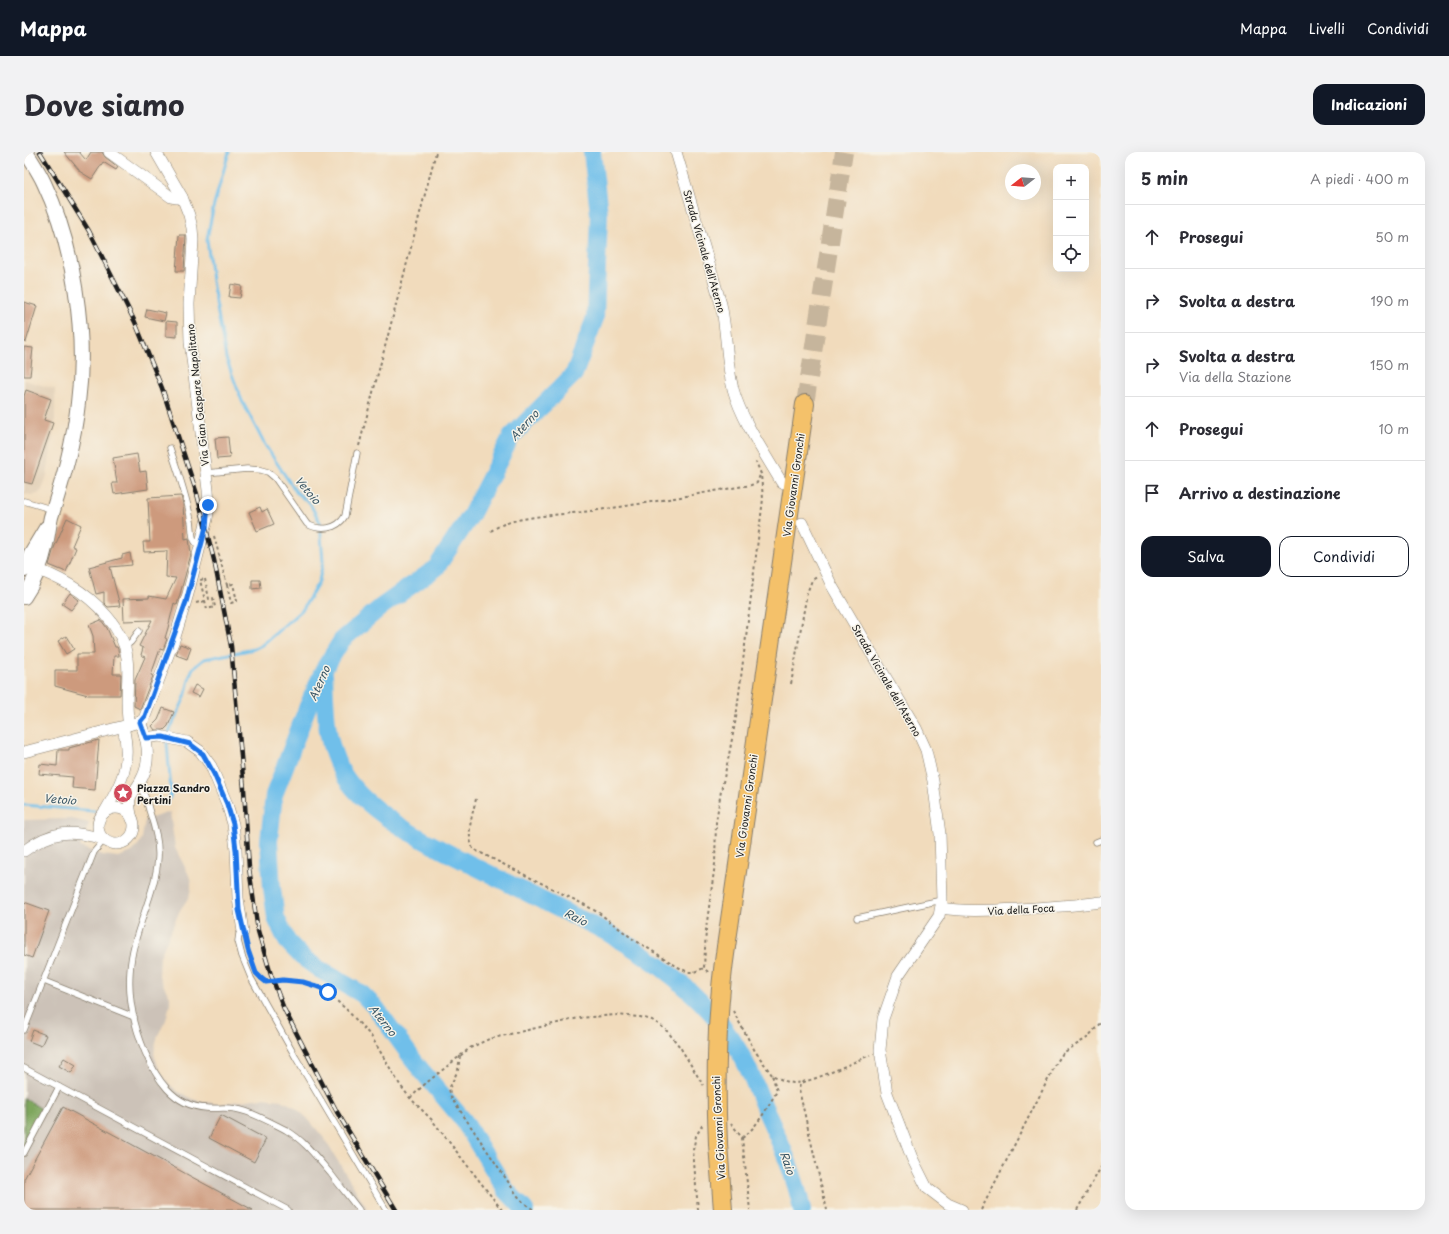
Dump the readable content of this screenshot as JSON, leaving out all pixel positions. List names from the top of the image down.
{
  "streets": {
    "highway": ["Via Giovanni Gronchi"],
    "street": ["Strada Vicinale dell'Aterno", "Via Gian Gaspare Napolitano", "Via della Foca"]
  },
  "crossings": [
    ["Strada Vicinale dell'Aterno", "Via della Foca"]
  ],
  "water": ["Aterno", "Vetoio", "Raio"],
  "places": {
    "place": ["Piazza Sandro Pertini"]
  },
  "north": "left",
  "page": {
    "header": "Mappa",
    "nav": ["Mappa", "Livelli", "Condividi"],
    "title": "Dove siamo",
    "buttons": [
      "Indicazioni",
      ["Salva", "Condividi"]
    ],
    "heading": ["5 min", "A piedi · 400 m"],
    "map_buttons": ["+", "−"],
    "list": [
      ["Prosegui", "50 m"],
      ["Svolta a destra", "190 m"],
      ["Svolta a destra", "Via della Stazione", "150 m"],
      ["Prosegui", "10 m"],
      "Arrivo a destinazione"
    ]
  }
}
